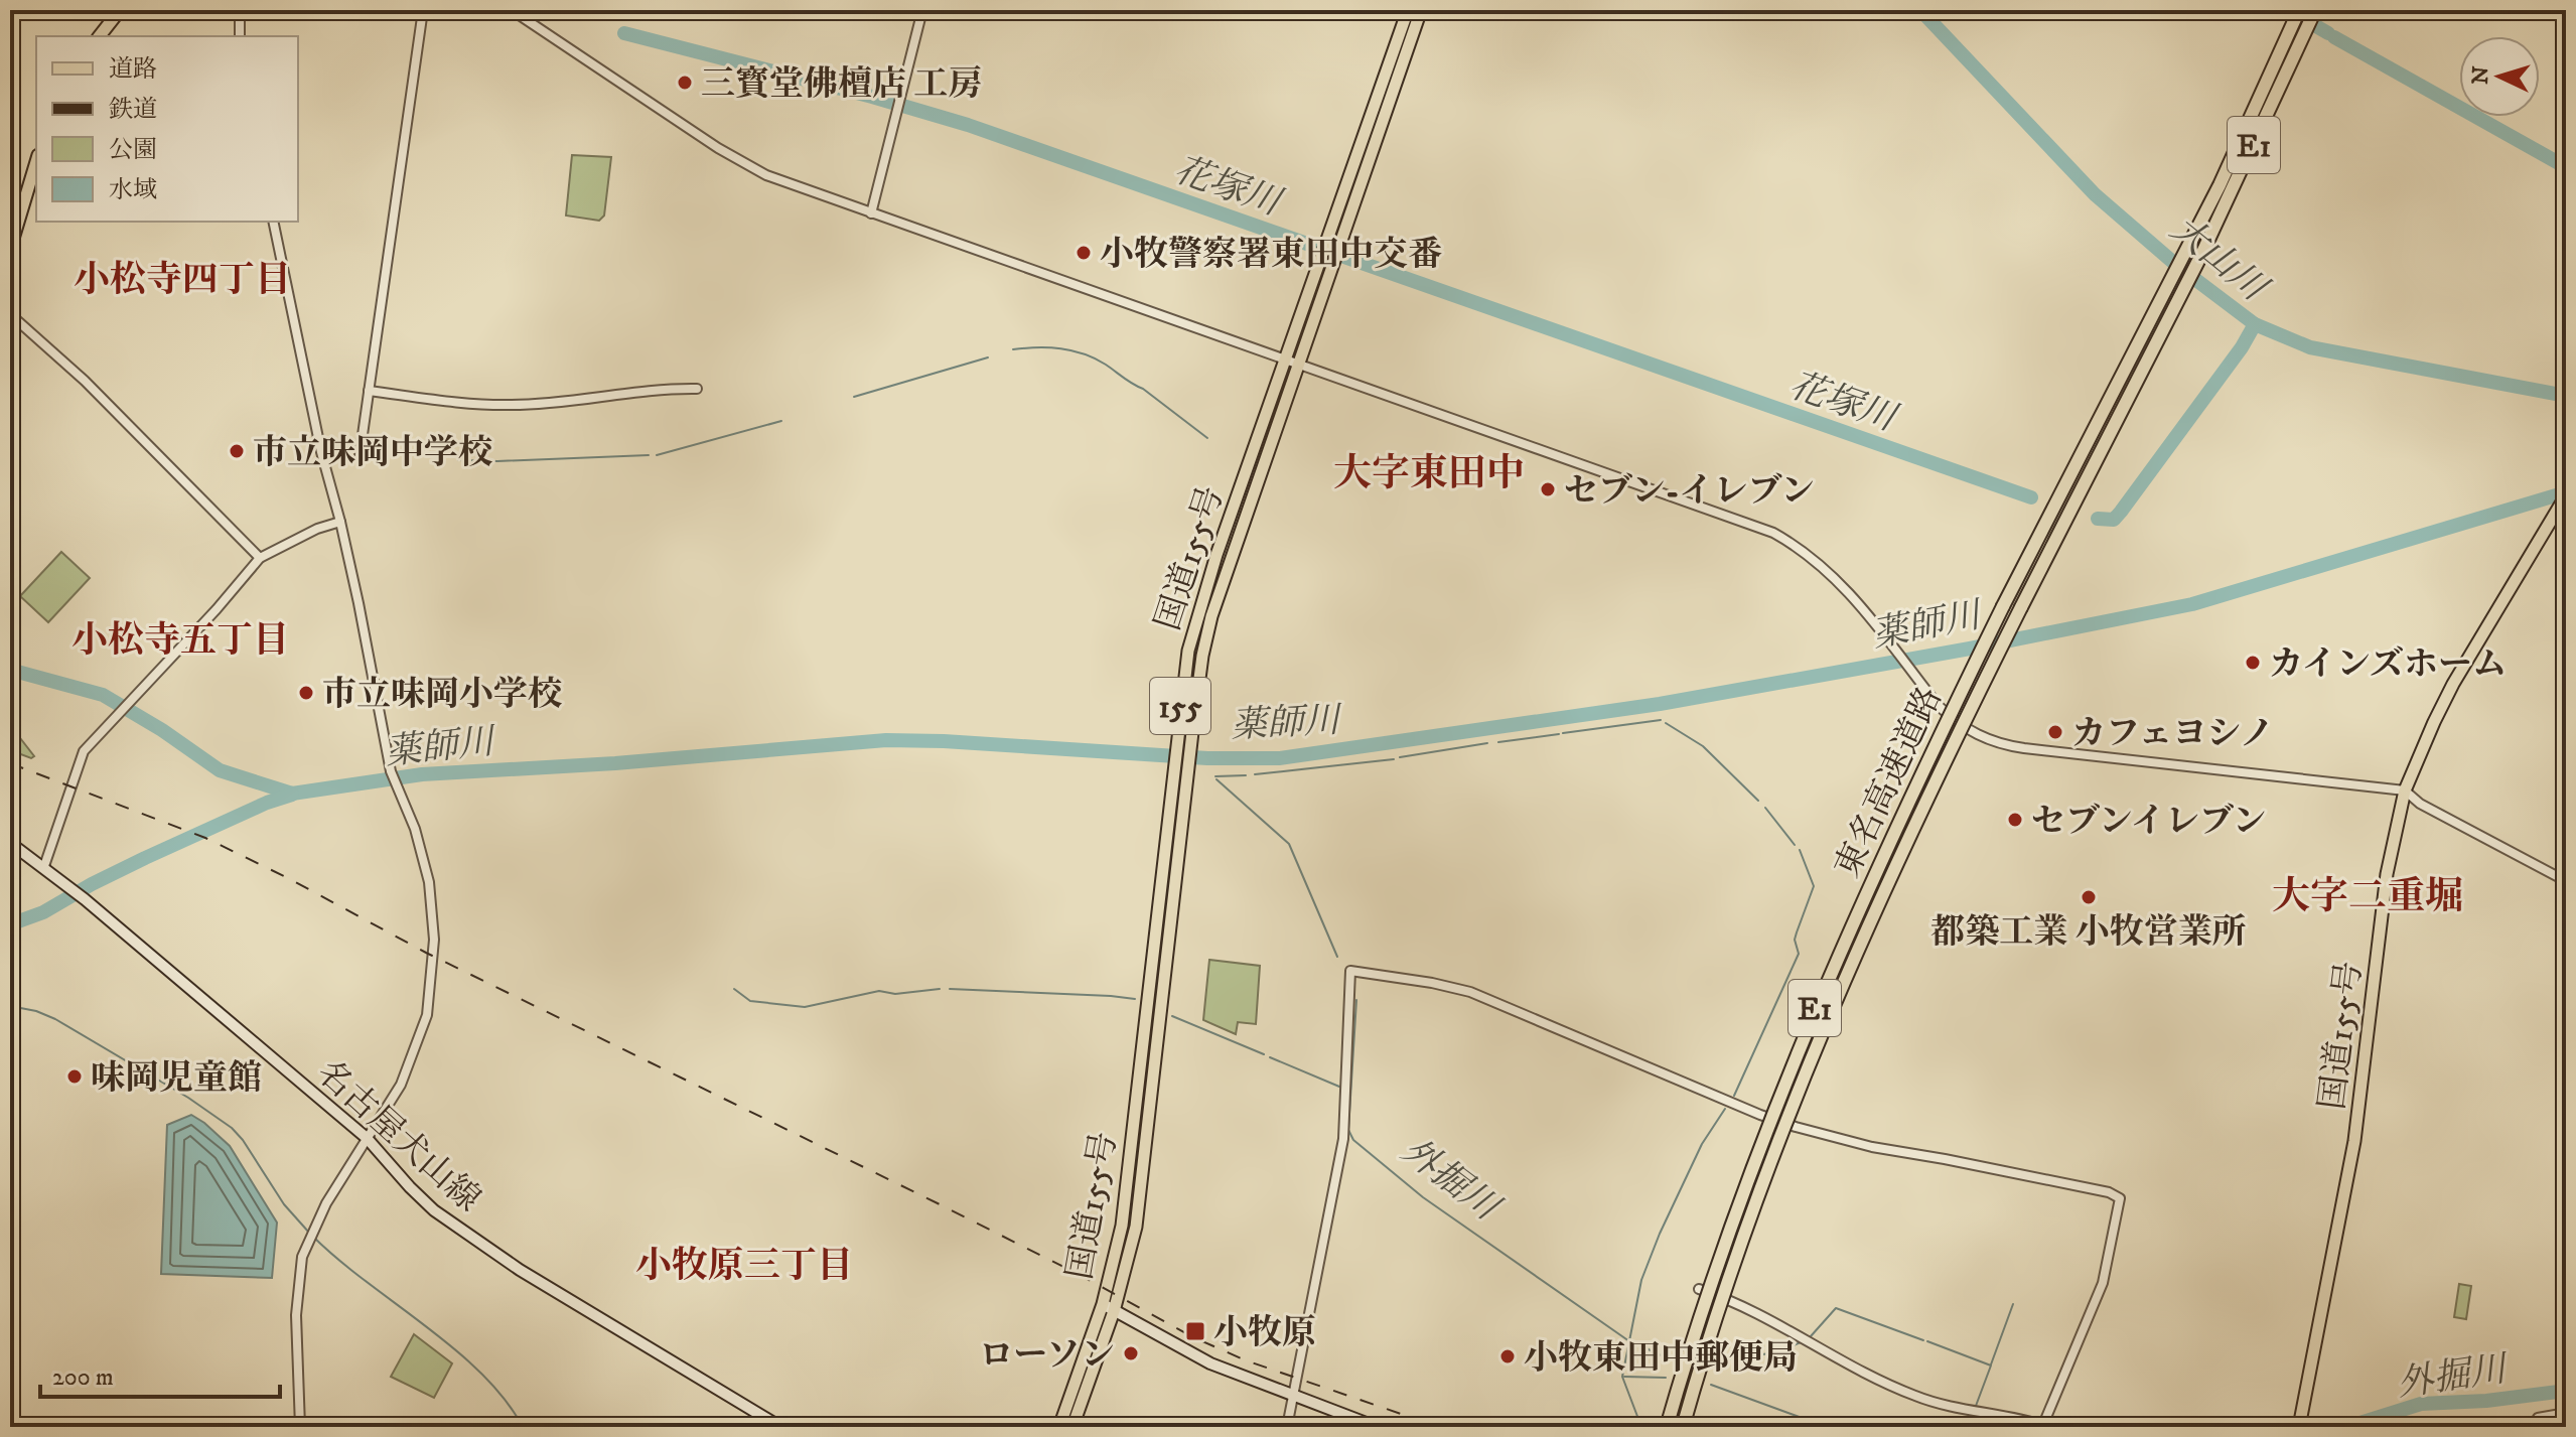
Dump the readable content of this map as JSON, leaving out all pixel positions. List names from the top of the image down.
{
  "streets": {
    "highway": ["E1", "東名高速道路"],
    "main road": ["国道155号", "155", "名古屋犬山線"]
  },
  "districts": [
    "小松寺四丁目",
    "大字東田中",
    "小松寺五丁目",
    "大字二重堀",
    "小牧原三丁目"
  ],
  "water": [
    "花塚川",
    "大山川",
    "薬師川",
    "外掘川"
  ],
  "places": {
    "other": [
      "三寳堂佛檀店 工房",
      "小牧警察署東田中交番",
      "市立味岡中学校",
      "セブン-イレブン",
      "カインズホーム",
      "市立味岡小学校",
      "カフェヨシノ",
      "セブンイレブン",
      "都築工業 小牧営業所",
      "味岡児童館",
      "ローソン",
      "小牧東田中郵便局"
    ],
    "transit": ["小牧原"]
  },
  "legend": [
    "道路",
    "鉄道",
    "公園",
    "水域"
  ],
  "scale_bar": "200 m",
  "north": "left"
}
